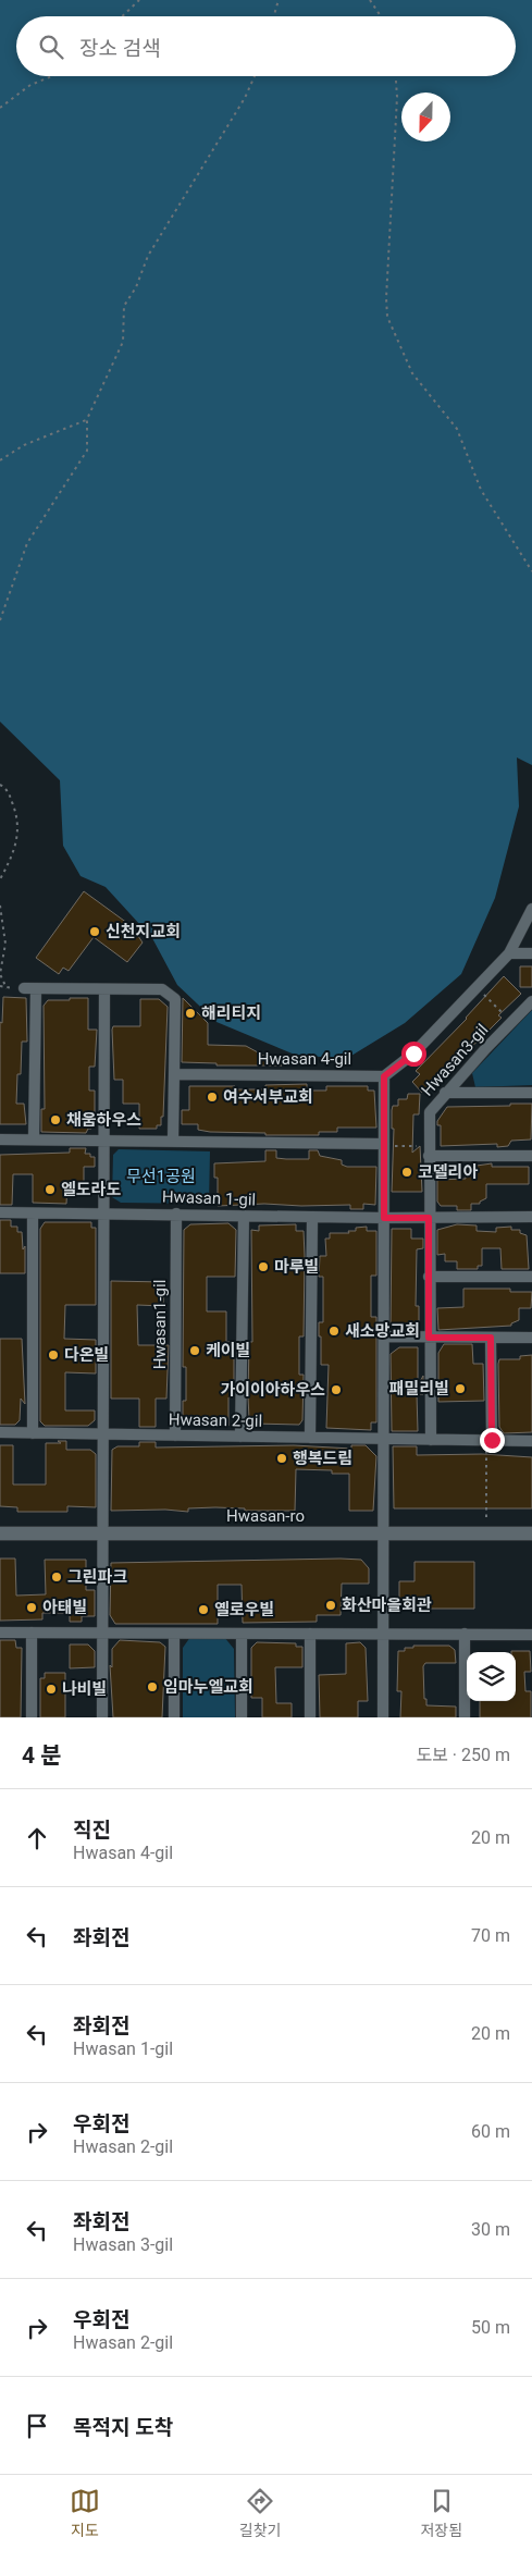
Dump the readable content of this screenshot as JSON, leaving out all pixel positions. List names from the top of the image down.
{
  "streets": {
    "street": [
      "Hwasan 4-gil",
      "Hwasan3-gil",
      "Hwasan 1-gil",
      "Hwasan1-gil",
      "Hwasan 2-gil",
      "Hwasan-ro"
    ]
  },
  "crossings": [
    ["Hwasan3-gil", "Hwasan 1-gil"],
    ["Hwasan 1-gil", "Hwasan1-gil"],
    ["Hwasan1-gil", "Hwasan 2-gil"]
  ],
  "parks": ["무선1공원"],
  "places": [
    "신천지교회",
    "해리티지",
    "여수서부교회",
    "채움하우스",
    "코델리아",
    "엘도라도",
    "마루빌",
    "새소망교회",
    "케이빌",
    "다온빌",
    "패밀리빌",
    "가이이아하우스",
    "행복드림",
    "그린파크",
    "화산마을회관",
    "아태빌",
    "옐로우빌",
    "임마누엘교회",
    "나비빌"
  ],
  "north": "bottom",
  "page": {
    "search": "장소 검색",
    "heading": ["4 분", "도보 · 250 m"],
    "list": [
      ["직진", "Hwasan 4-gil", "20 m"],
      ["좌회전", "70 m"],
      ["좌회전", "Hwasan 1-gil", "20 m"],
      ["우회전", "Hwasan 2-gil", "60 m"],
      ["좌회전", "Hwasan 3-gil", "30 m"],
      ["우회전", "Hwasan 2-gil", "50 m"],
      "목적지 도착"
    ],
    "nav": ["지도", "길찾기", "저장됨"]
  }
}
